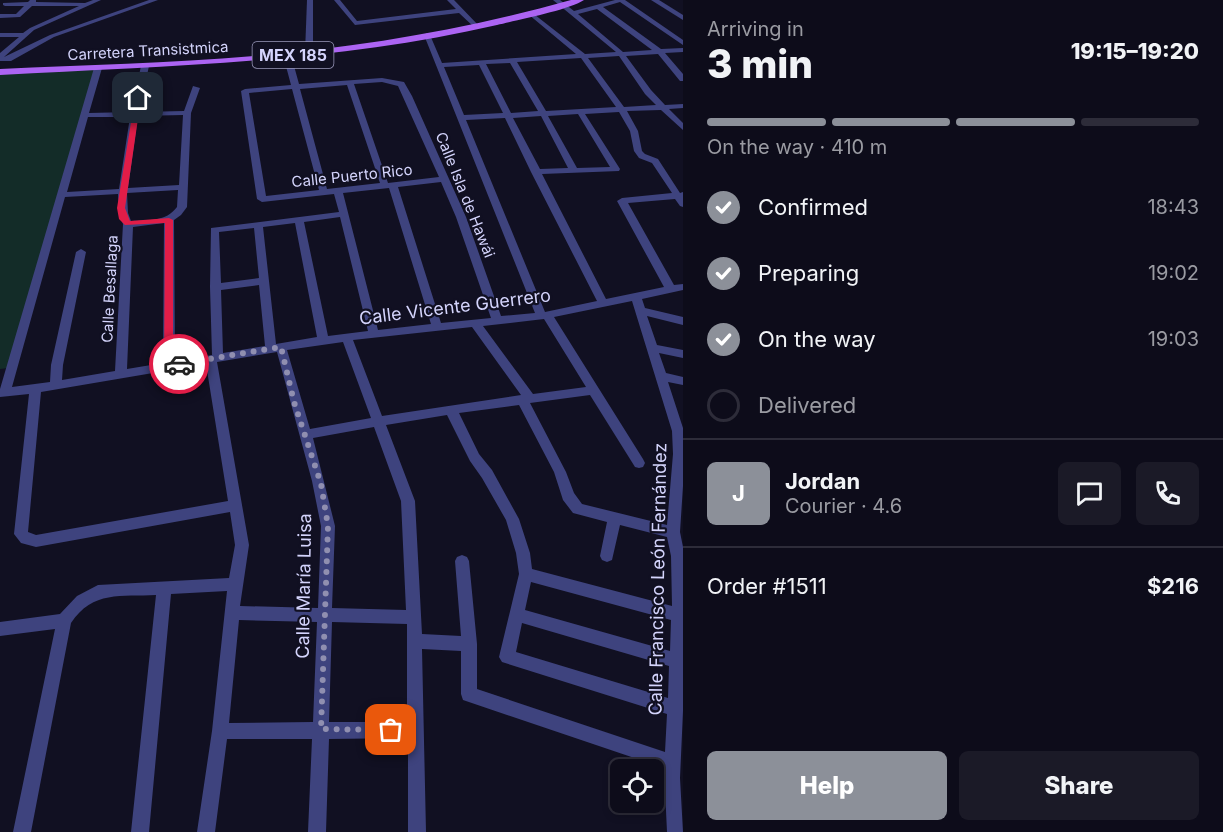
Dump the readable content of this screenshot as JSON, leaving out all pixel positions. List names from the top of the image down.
{
  "streets": {
    "main road": ["Carretera Transistmica", "MEX 185"],
    "street": [
      "Calle Puerto Rico",
      "Calle Isla de Hawái",
      "Calle Besallaga",
      "Calle Vicente Guerrero",
      "Calle Francisco León Fernández",
      "Calle María Luisa"
    ]
  },
  "crossings": [
    ["Carretera Transistmica", "Calle Besallaga"],
    ["Calle Puerto Rico", "Calle Isla de Hawái"],
    ["Calle Isla de Hawái", "Calle Vicente Guerrero"],
    ["Calle Besallaga", "Calle Vicente Guerrero"],
    ["Calle Vicente Guerrero", "Calle Francisco León Fernández"],
    ["Calle Vicente Guerrero", "Calle María Luisa"]
  ],
  "page": {
    "heading": ["3 min", "Arriving in", "19:15–19:20"],
    "panel": [
      "Jordan",
      "Courier · 4.6",
      "Order #1511",
      "$216"
    ],
    "bar": "On the way · 410 m",
    "list": [
      ["Confirmed", "18:43"],
      ["Preparing", "19:02"],
      ["On the way", "19:03"],
      "Delivered"
    ],
    "round": "J",
    "buttons": ["Help", "Share"]
  }
}
